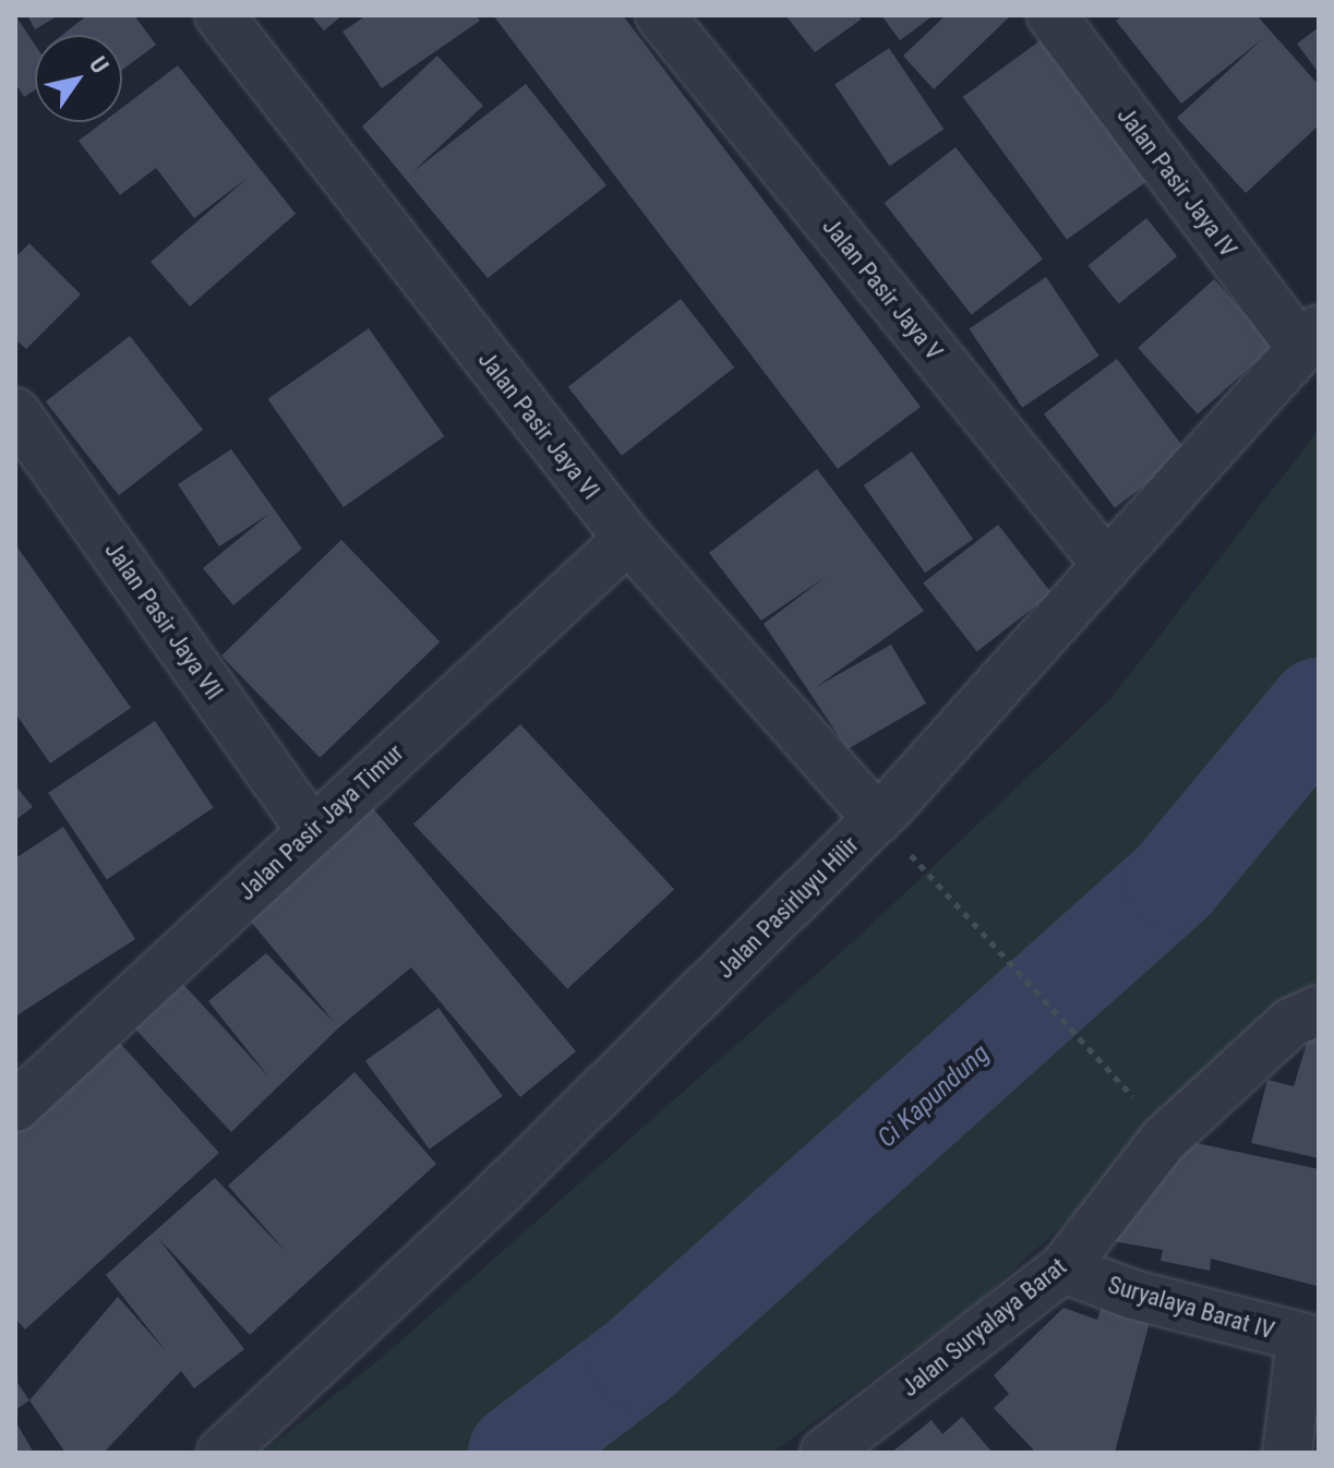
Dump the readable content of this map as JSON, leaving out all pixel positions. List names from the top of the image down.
{
  "streets": {
    "street": [
      "Jalan Pasir Jaya IV",
      "Jalan Pasir Jaya V",
      "Jalan Pasir Jaya Vl",
      "Jalan Pasir Jaya Vll",
      "Jalan Pasir Jaya Timur",
      "Jalan Pasirluyu Hilir",
      "Suryalaya Barat IV",
      "Jalan Suryalaya Barat"
    ]
  },
  "crossings": [
    ["Jalan Pasir Jaya IV", "Jalan Pasirluyu Hilir"],
    ["Jalan Pasir Jaya V", "Jalan Pasirluyu Hilir"],
    ["Jalan Pasir Jaya Vl", "Jalan Pasir Jaya Timur"],
    ["Jalan Pasir Jaya Vl", "Jalan Pasirluyu Hilir"],
    ["Jalan Pasir Jaya Vll", "Jalan Pasir Jaya Timur"],
    ["Suryalaya Barat IV", "Jalan Suryalaya Barat"]
  ],
  "water": ["Ci Kapundung"],
  "north": "top right"
}
